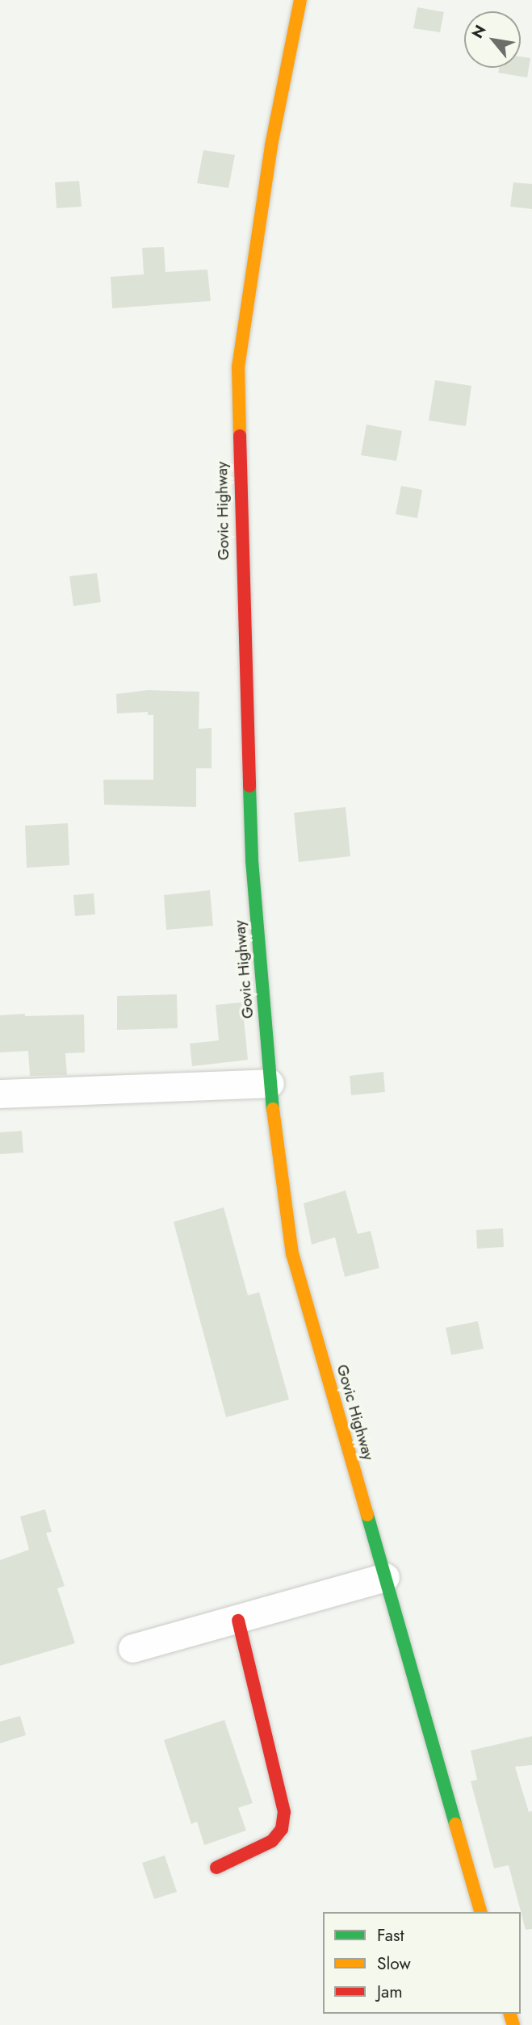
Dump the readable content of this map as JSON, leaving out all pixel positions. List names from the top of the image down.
{
  "streets": {
    "main road": ["Govic Highway"]
  },
  "legend": ["Fast", "Slow", "Jam"],
  "north": "top left"
}
